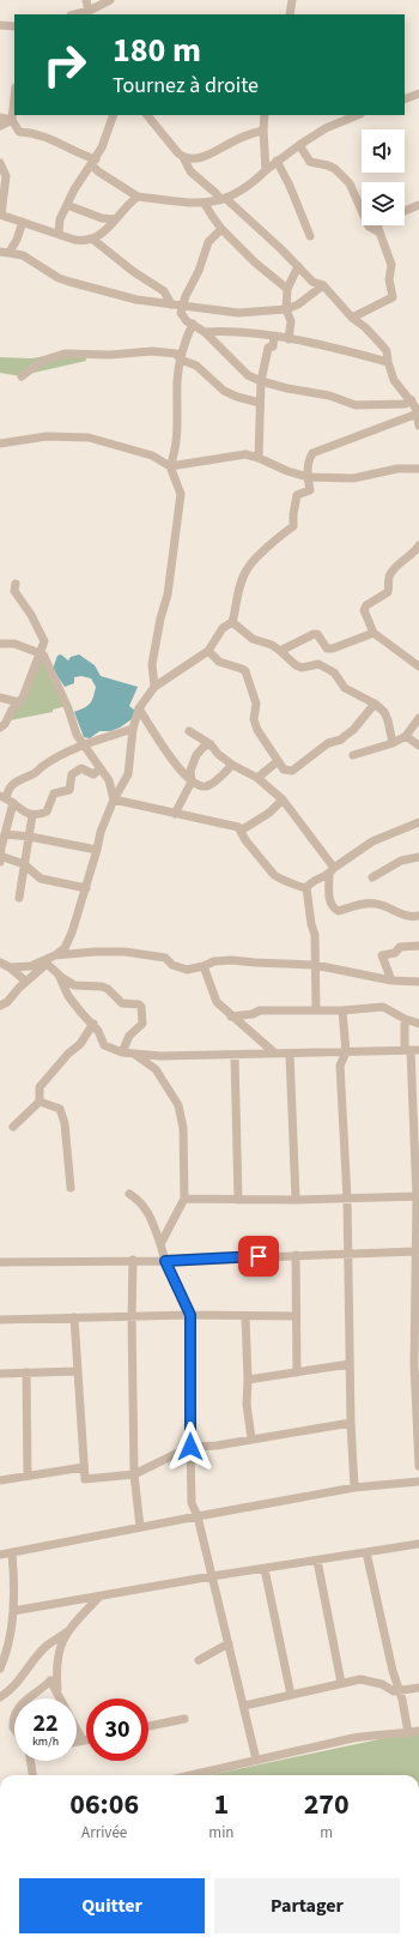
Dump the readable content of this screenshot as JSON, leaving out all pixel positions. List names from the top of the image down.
{
  "page": {
    "turn": ["180 m", "Tournez à droite"],
    "speed": "22 km/h",
    "limit": "30",
    "eta": [
      "06:06",
      "Arrivée",
      "1",
      "min",
      "270",
      "m"
    ],
    "buttons": ["Quitter", "Partager"]
  }
}
